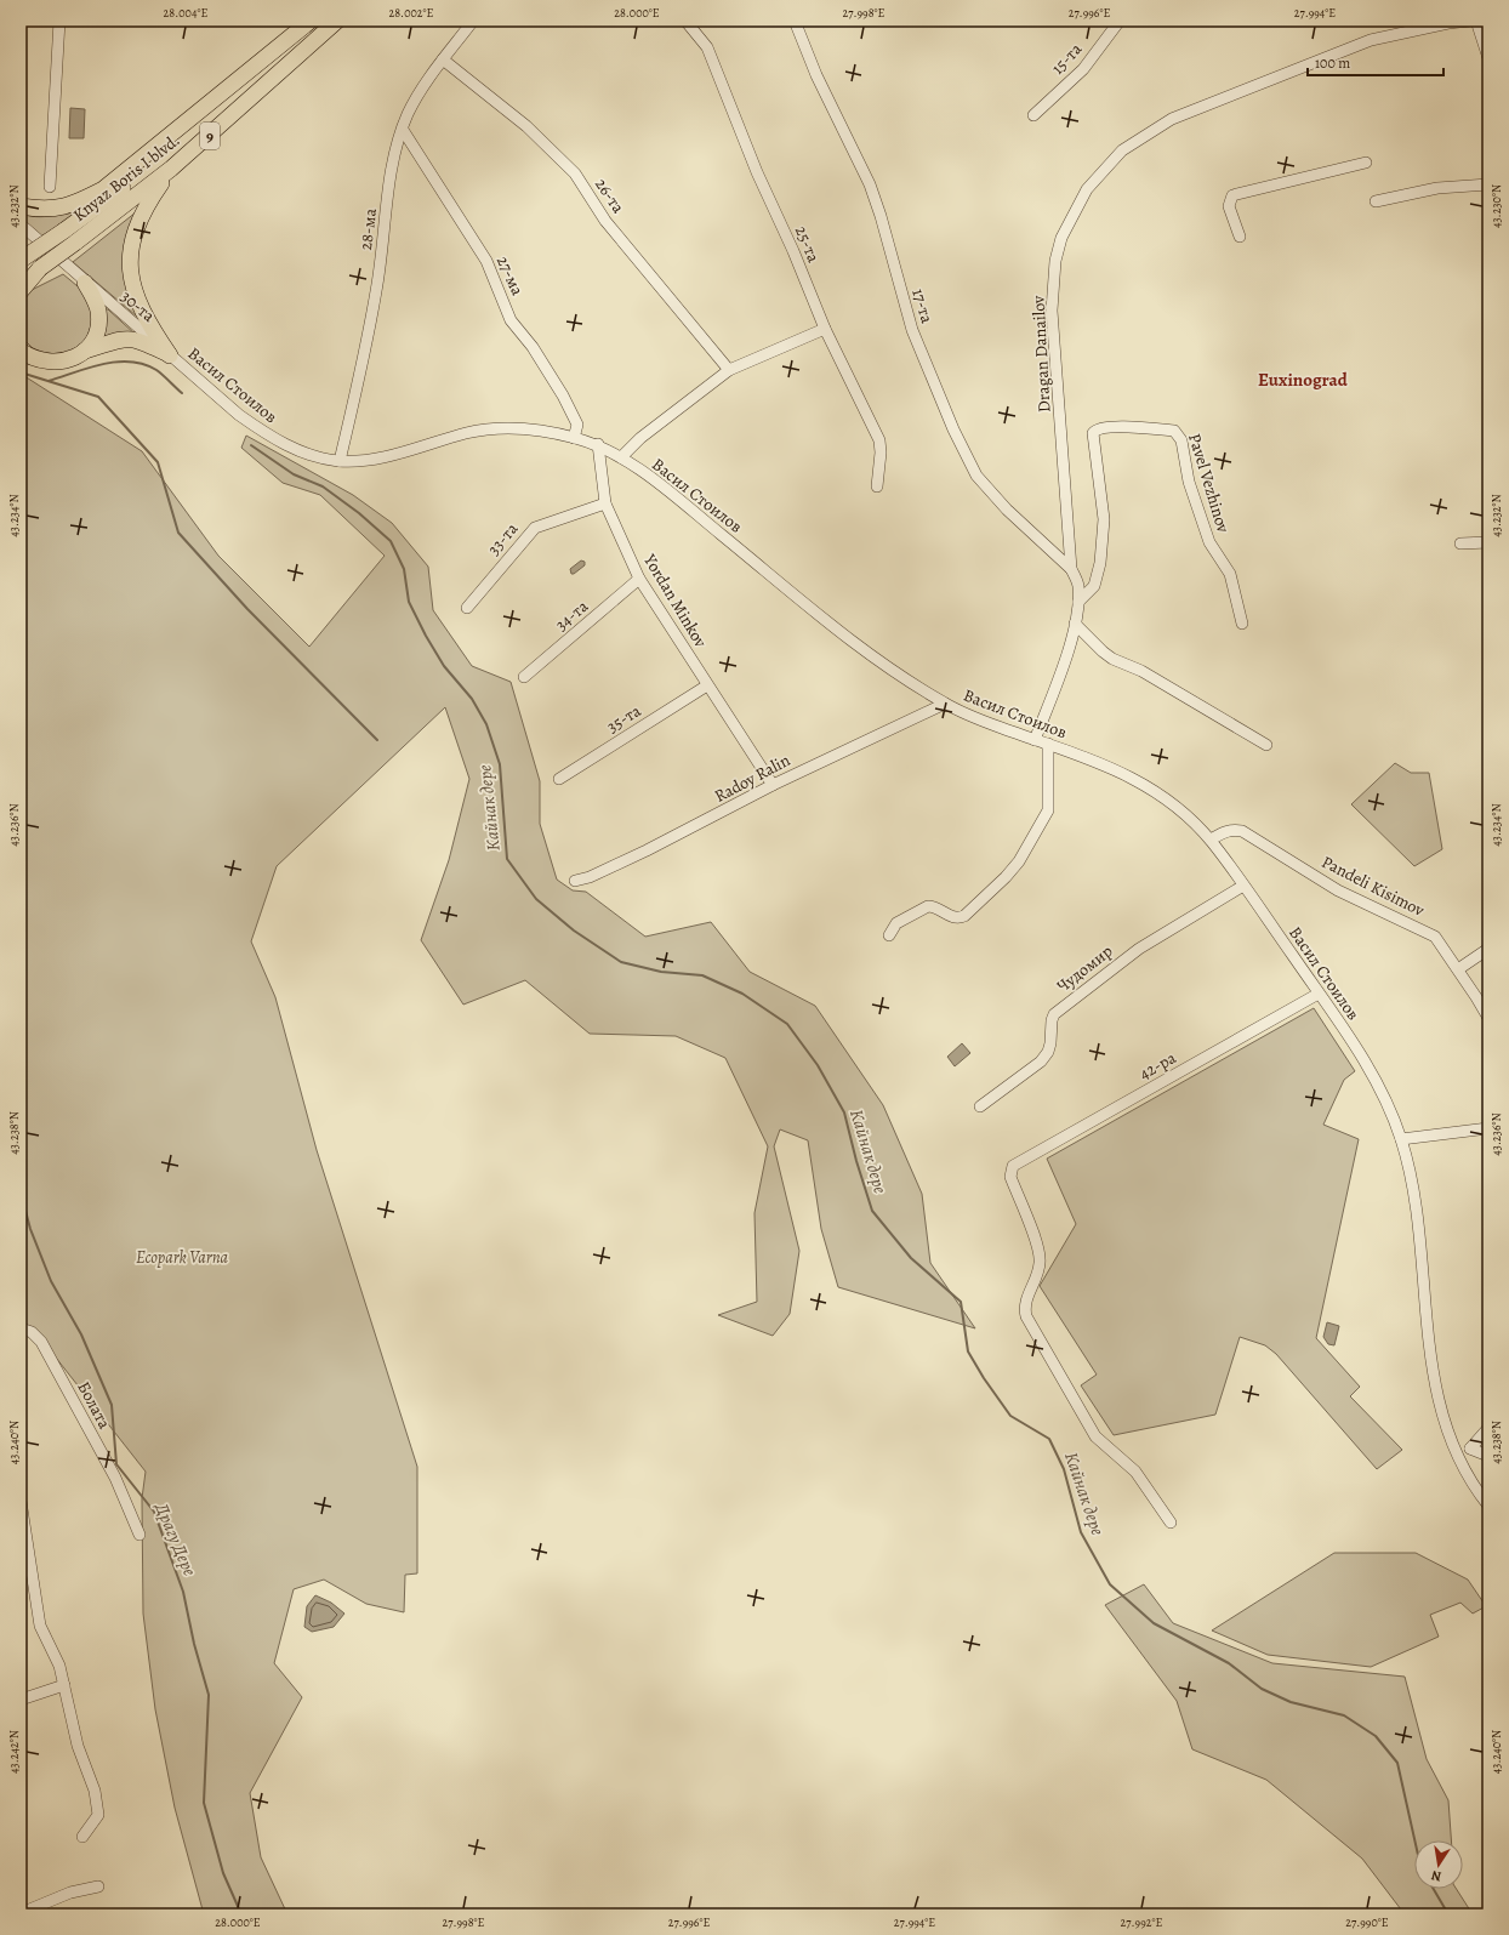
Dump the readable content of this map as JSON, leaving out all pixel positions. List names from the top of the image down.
{
  "streets": {
    "highway": ["9", "Knyaz Boris I blvd."],
    "street": [
      "15-та",
      "26-та",
      "28-ма",
      "25-та",
      "27-ма",
      "30-та",
      "17-та",
      "Dragan Danailov",
      "Васил Стоилов",
      "Pavel Vezhinov",
      "33-та",
      "Yordan Minkov",
      "34-та",
      "35-та",
      "Radoy Ralin",
      "Pandeli Kisimov",
      "Чудомир",
      "42-ра",
      "Болата"
    ]
  },
  "crossings": [
    ["26-та", "28-ма"],
    ["28-ма", "27-ма"],
    ["28-ма", "Васил Стоилов"],
    ["27-ма", "Васил Стоилов"],
    ["30-та", "Васил Стоилов"],
    ["17-та", "Dragan Danailov"],
    ["Dragan Danailov", "Васил Стоилов"],
    ["Dragan Danailov", "Pavel Vezhinov"],
    ["Васил Стоилов", "Yordan Minkov"],
    ["Васил Стоилов", "Radoy Ralin"],
    ["Васил Стоилов", "Pandeli Kisimov"],
    ["Васил Стоилов", "Чудомир"],
    ["Васил Стоилов", "42-ра"],
    ["33-та", "Yordan Minkov"],
    ["Yordan Minkov", "34-та"],
    ["Yordan Minkov", "35-та"],
    ["Yordan Minkov", "Radoy Ralin"]
  ],
  "districts": ["Euxinograd"],
  "water": ["Кайнак дере", "Драгу Дере"],
  "parks": ["Ecopark Varna"],
  "scale_bar": "100 m",
  "north": "bottom",
  "coordinates": [
    "28.004°E",
    "28.002°E",
    "28.000°E",
    "27.998°E",
    "27.996°E",
    "27.994°E",
    "43.232°N",
    "43.230°N",
    "43.234°N",
    "43.236°N",
    "43.238°N",
    "43.240°N",
    "43.242°N",
    "27.992°E",
    "27.990°E"
  ]
}
